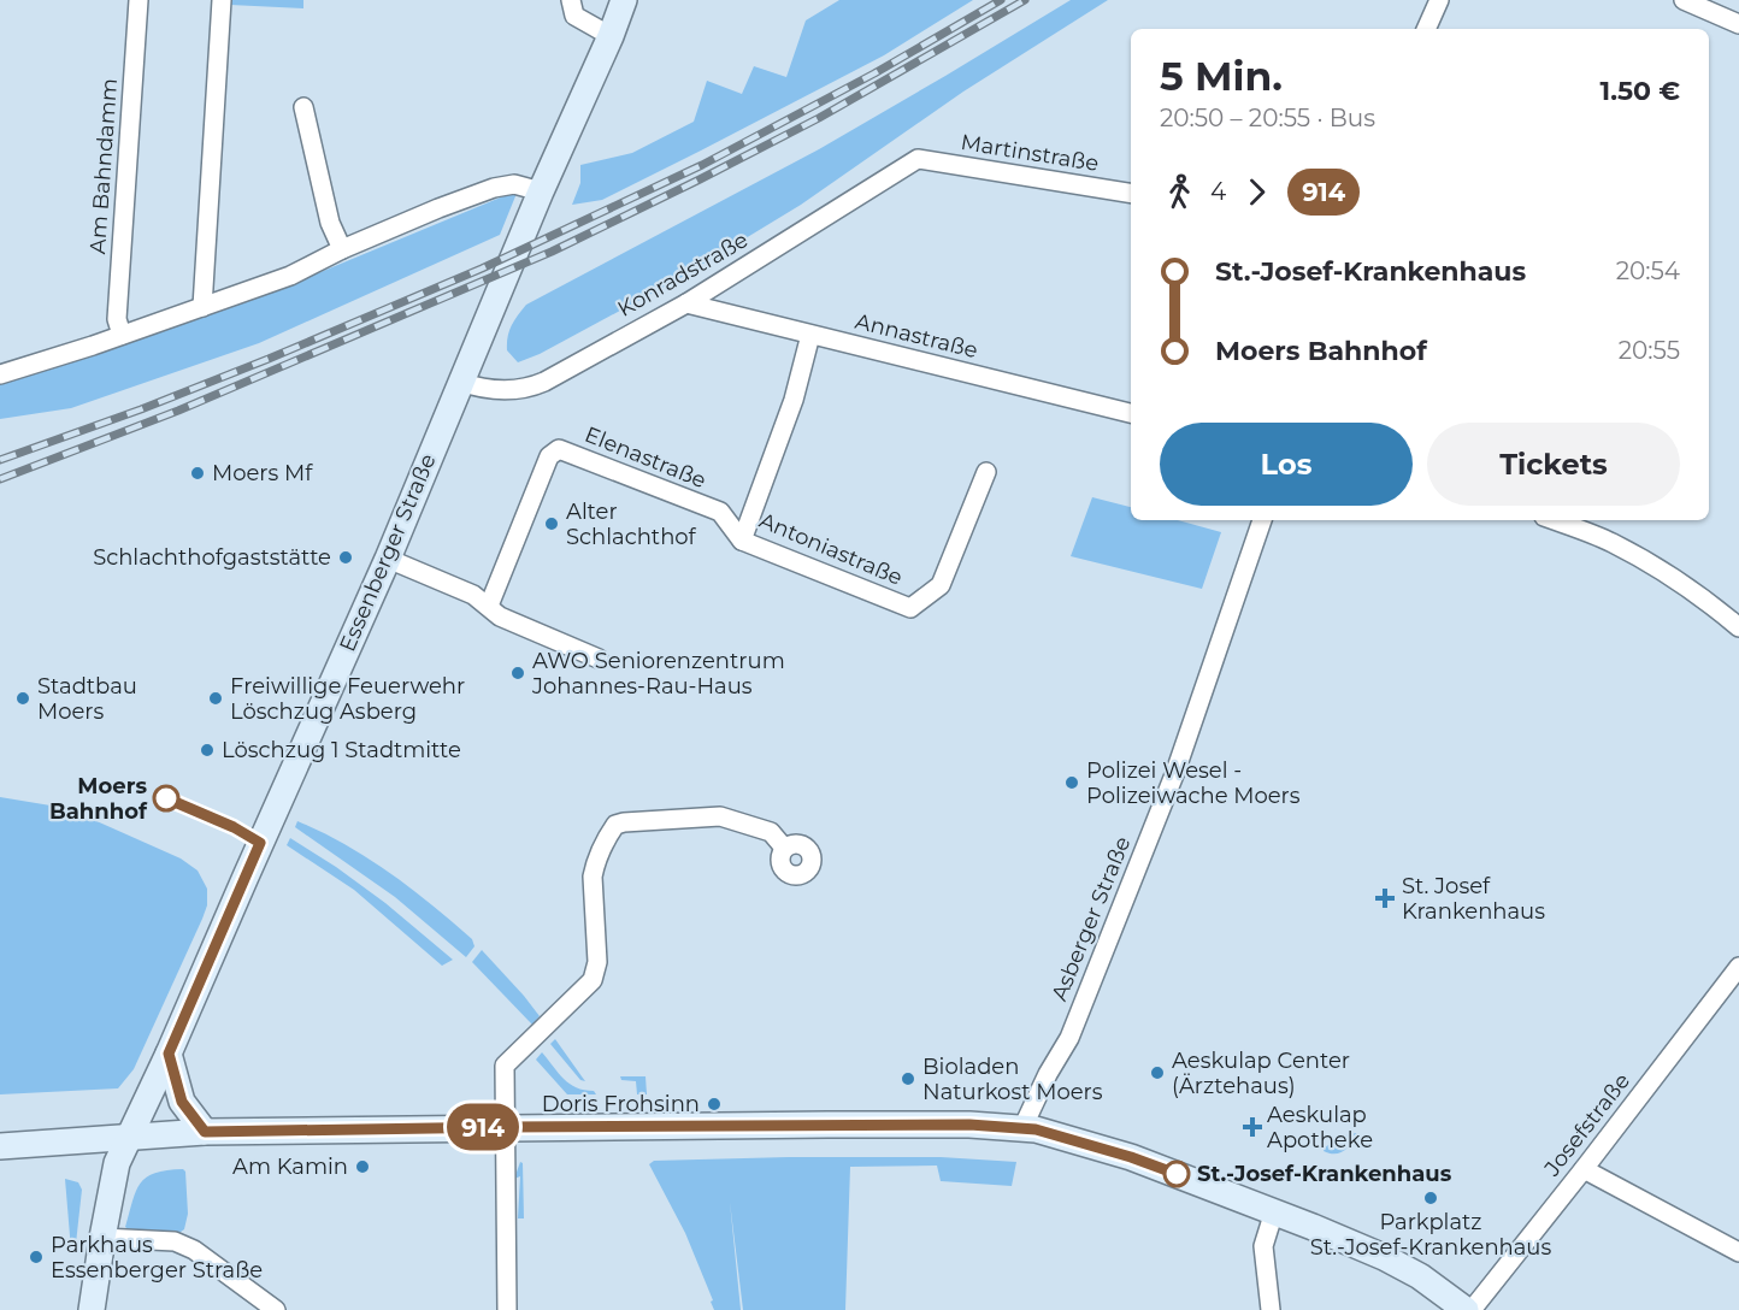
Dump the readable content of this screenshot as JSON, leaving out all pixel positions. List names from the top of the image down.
{
  "streets": {
    "main road": ["Essenberger Straße"],
    "street": [
      "Martinstraße",
      "Am Bahndamm",
      "Konradstraße",
      "Annastraße",
      "Elenastraße",
      "Antoniastraße",
      "Asberger Straße",
      "Josefstraße"
    ]
  },
  "crossings": [
    ["Martinstraße", "Konradstraße"],
    ["Konradstraße", "Annastraße"],
    ["Konradstraße", "Essenberger Straße"],
    ["Annastraße", "Antoniastraße"],
    ["Elenastraße", "Antoniastraße"]
  ],
  "places": {
    "other": [
      "Moers Mf",
      "Alter Schlachthof",
      "Schlachthofgaststätte",
      "AWO Seniorenzentrum Johannes-Rau-Haus",
      "Stadtbau Moers",
      "Freiwillige Feuerwehr Löschzug Asberg",
      "Löschzug 1 Stadtmitte",
      "Polizei Wesel - Polizeiwache Moers",
      "Moers Bahnhof",
      "Aeskulap Center (Ärztehaus)",
      "Bioladen Naturkost Moers",
      "Doris Frohsinn",
      "Am Kamin",
      "St.-Josef-Krankenhaus",
      "Parkplatz St.-Josef-Krankenhaus",
      "Parkhaus Essenberger Straße"
    ],
    "health": ["St. Josef Krankenhaus", "Aeskulap Apotheke"]
  },
  "lines": ["bus line 914"],
  "page": {
    "on_map": "914",
    "heading": ["5 Min.", "20:50 – 20:55 · Bus", "1.50 €"],
    "legs": ["4", "914"],
    "list": [
      {
        "name": "St.-Josef-Krankenhaus",
        "value": "20:54"
      },
      {
        "name": "Moers Bahnhof",
        "value": "20:55"
      }
    ],
    "buttons": ["Los", "Tickets"]
  }
}
